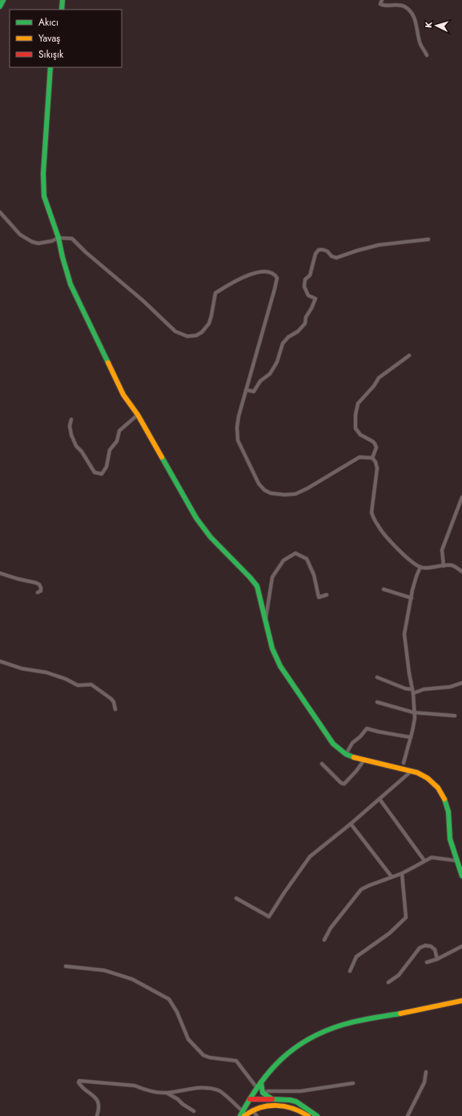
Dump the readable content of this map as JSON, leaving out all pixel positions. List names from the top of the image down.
{
  "legend": ["Akıcı", "Yavaş", "Sıkışık"],
  "north": "left"
}
